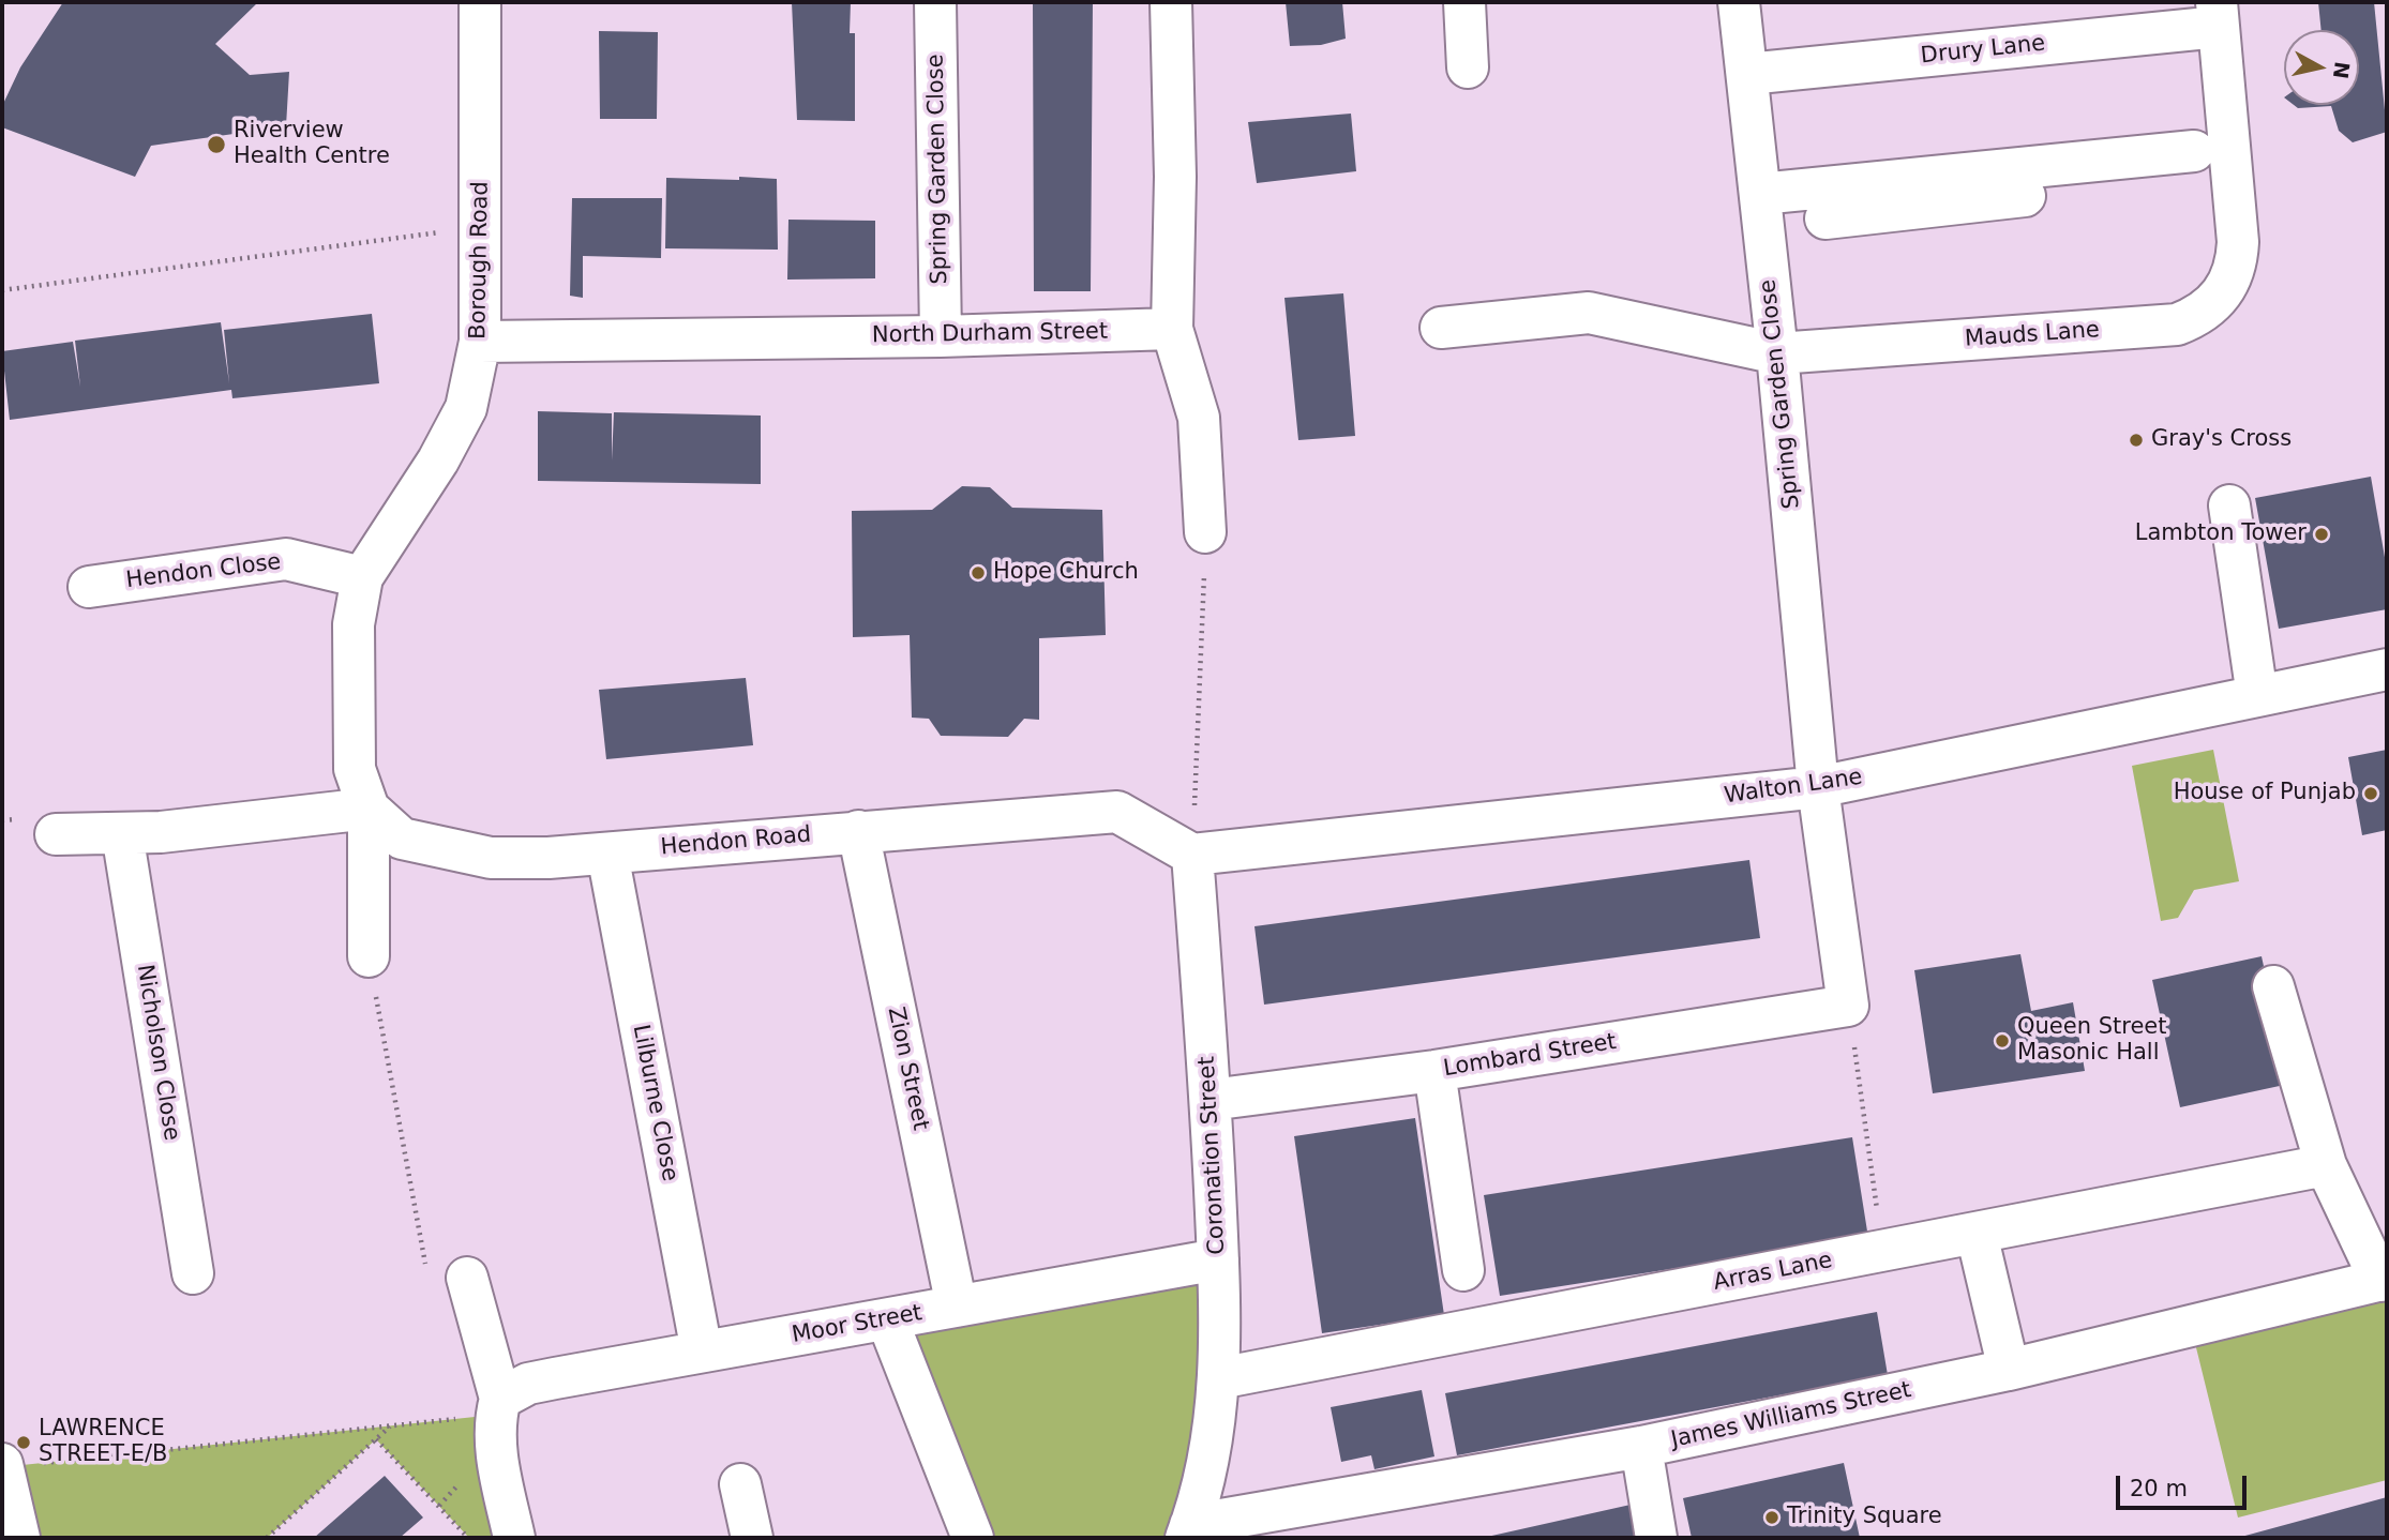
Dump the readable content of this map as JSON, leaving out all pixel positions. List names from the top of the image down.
{
  "streets": {
    "street": [
      "Drury Lane",
      "Spring Garden Close",
      "Borough Road",
      "North Durham Street",
      "Mauds Lane",
      "Hendon Close",
      "Walton Lane",
      "Hendon Road",
      "Nicholson Close",
      "Lombard Street",
      "Zion Street",
      "Lilburne Close",
      "Coronation Street",
      "Arras Lane",
      "Moor Street",
      "James Williams Street"
    ]
  },
  "crossings": [
    ["Drury Lane", "Spring Garden Close"],
    ["Drury Lane", "Mauds Lane"],
    ["Spring Garden Close", "North Durham Street"],
    ["Spring Garden Close", "Mauds Lane"],
    ["Spring Garden Close", "Walton Lane"],
    ["Spring Garden Close", "Lombard Street"],
    ["Borough Road", "North Durham Street"],
    ["Borough Road", "Hendon Close"],
    ["Walton Lane", "Hendon Road"],
    ["Walton Lane", "Coronation Street"],
    ["Hendon Road", "Zion Street"],
    ["Hendon Road", "Lilburne Close"],
    ["Hendon Road", "Coronation Street"],
    ["Lombard Street", "Coronation Street"],
    ["Zion Street", "Moor Street"],
    ["Lilburne Close", "Moor Street"],
    ["Coronation Street", "Arras Lane"],
    ["Coronation Street", "Moor Street"],
    ["Coronation Street", "James Williams Street"]
  ],
  "places": [
    "Riverview Health Centre",
    "Gray's Cross",
    "Lambton Tower",
    "Hope Church",
    "House of Punjab",
    "Queen Street Masonic Hall",
    "LAWRENCE STREET-E/B",
    "Trinity Square"
  ],
  "scale_bar": "20 m",
  "north": "right"
}
